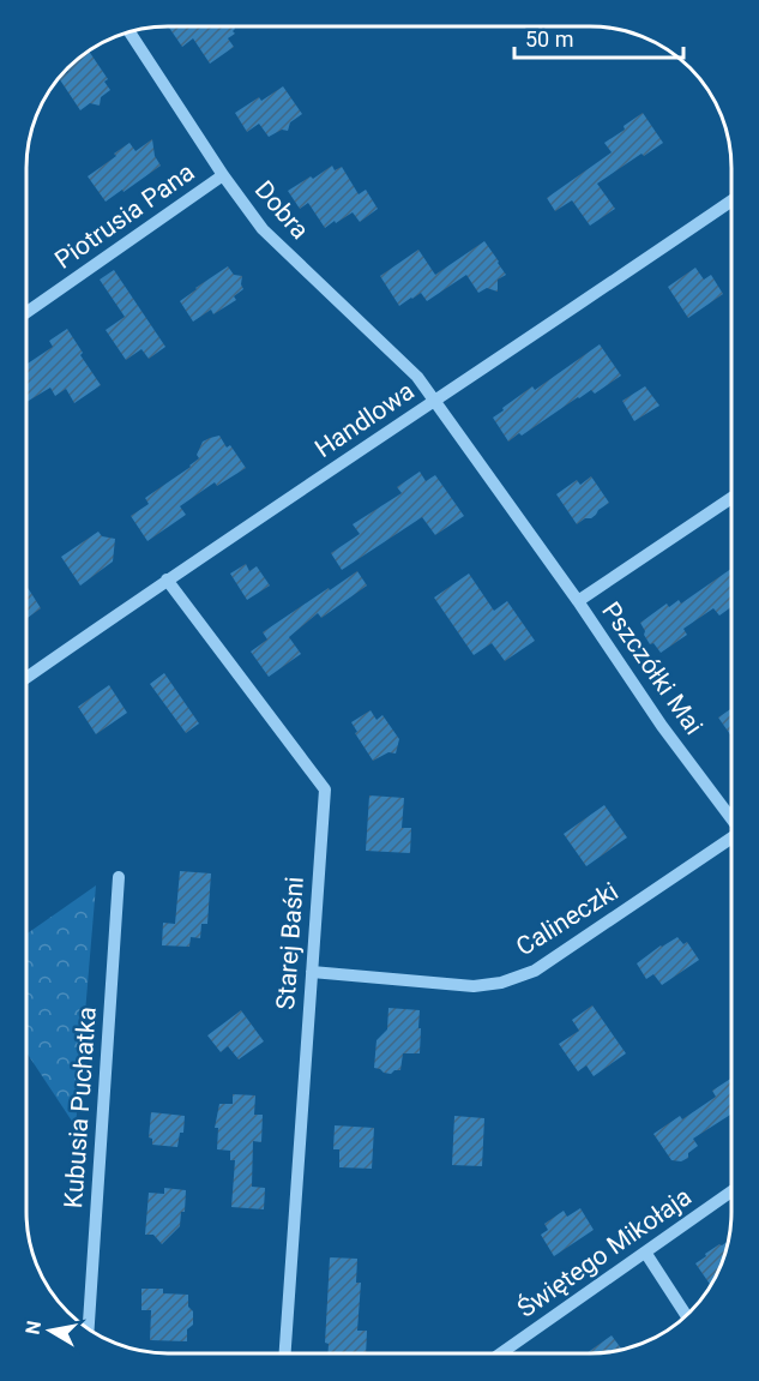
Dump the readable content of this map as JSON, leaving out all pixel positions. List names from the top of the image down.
{
  "streets": {
    "street": [
      "Dobra",
      "Piotrusia Pana",
      "Handlowa",
      "Pszczółki Mai",
      "Calineczki",
      "Starej Baśni",
      "Kubusia Puchatka",
      "Świętego Mikołaja"
    ]
  },
  "crossings": [
    ["Dobra", "Piotrusia Pana"],
    ["Dobra", "Handlowa"],
    ["Dobra", "Pszczółki Mai"],
    ["Handlowa", "Pszczółki Mai"],
    ["Handlowa", "Starej Baśni"],
    ["Calineczki", "Starej Baśni"]
  ],
  "scale_bar": "50 m",
  "north": "left"
}
